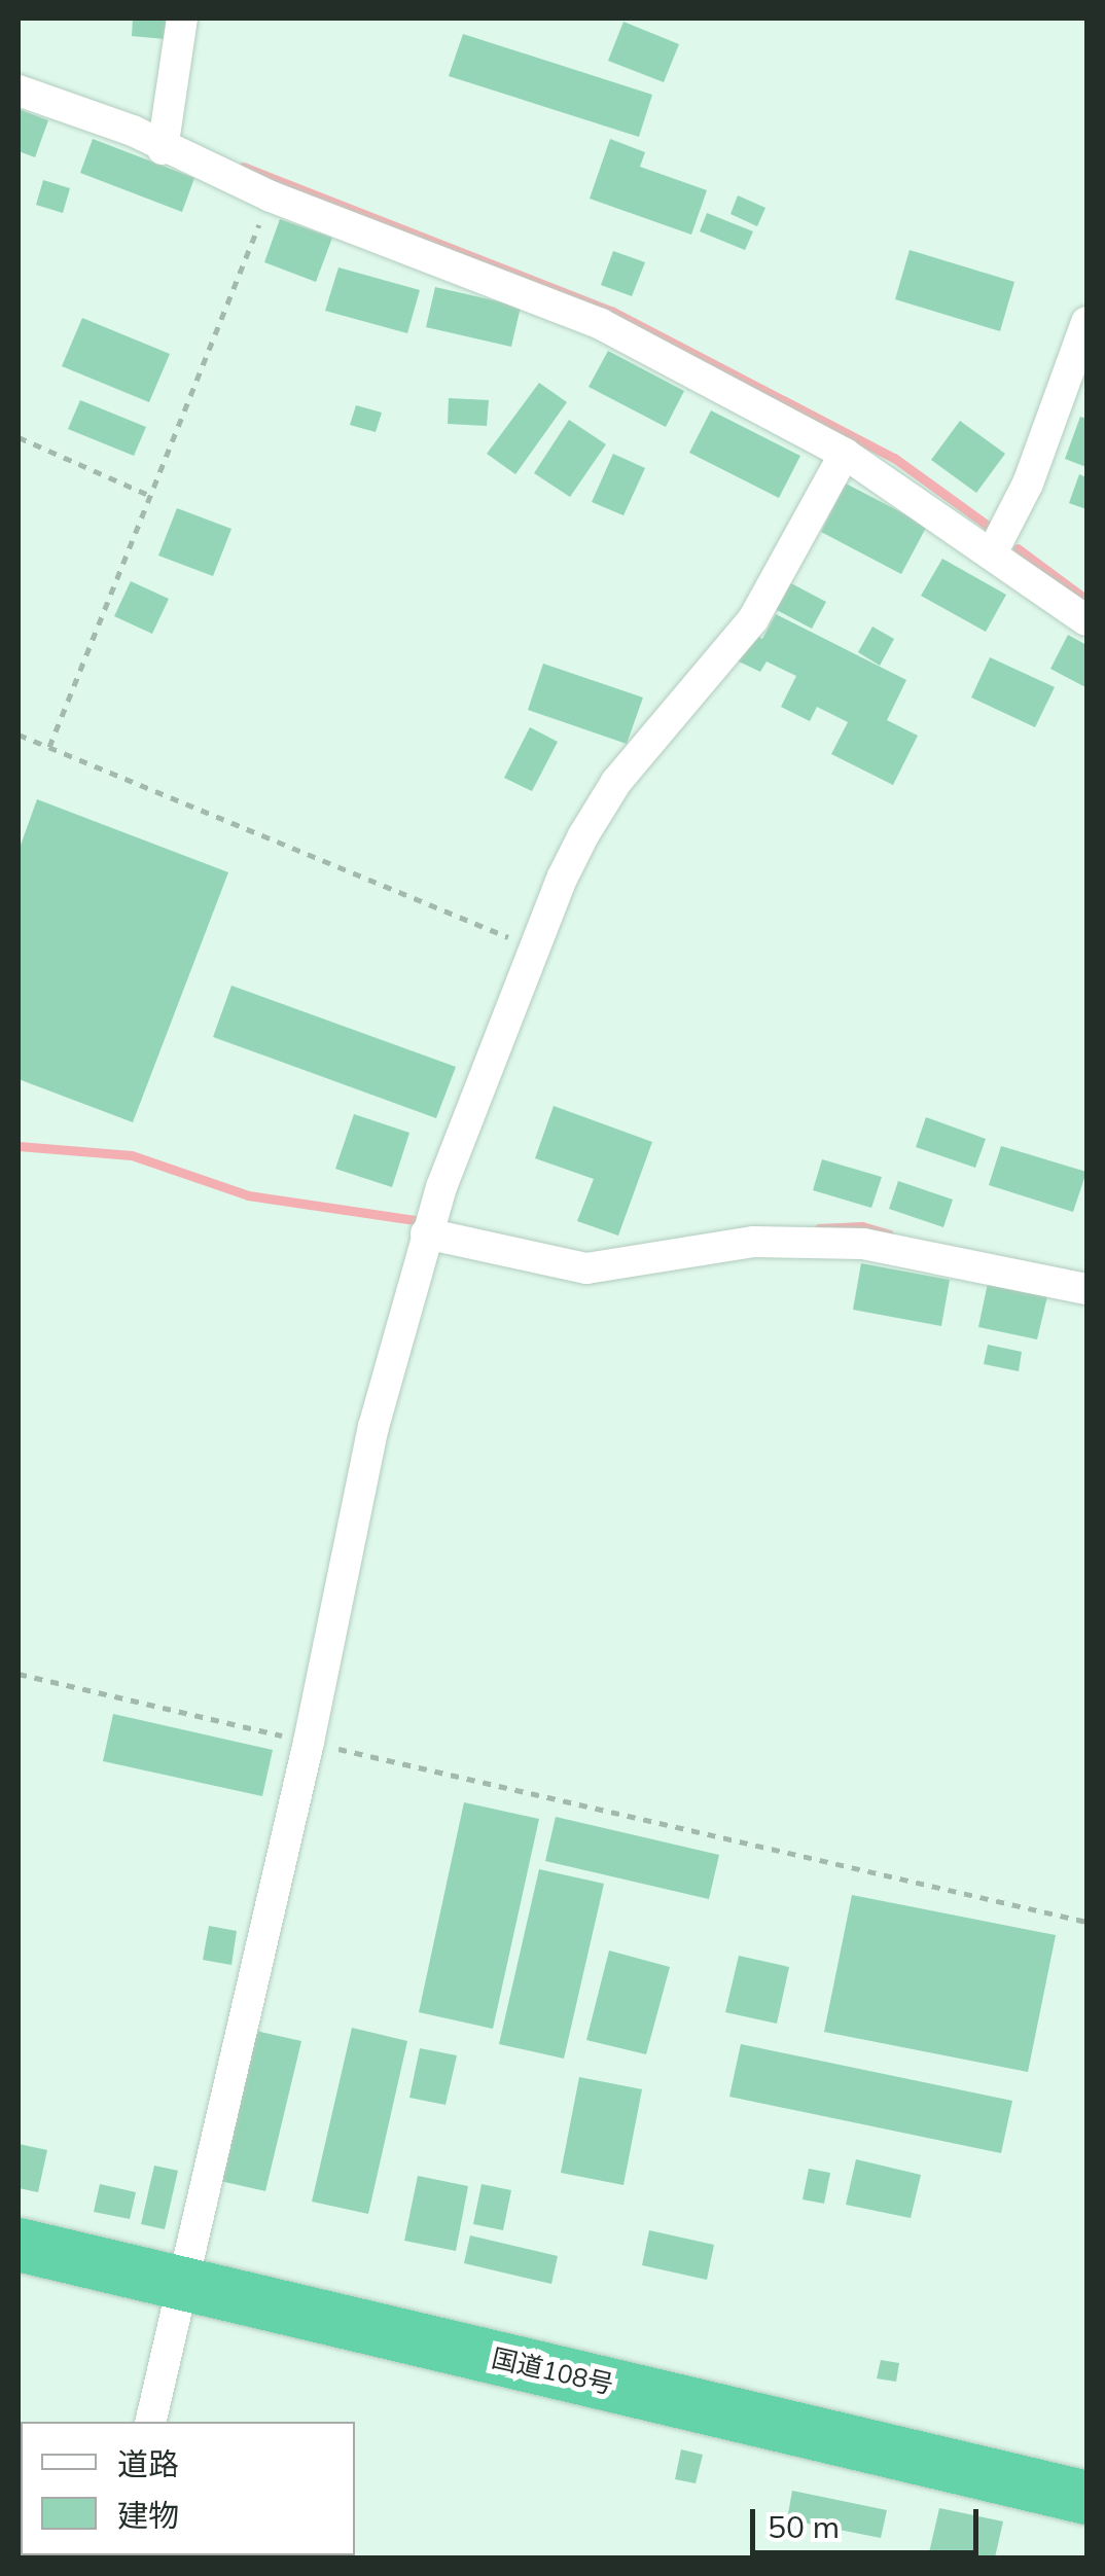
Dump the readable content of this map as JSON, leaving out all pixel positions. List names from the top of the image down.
{
  "streets": {
    "highway": ["国道108号"]
  },
  "legend": ["道路", "建物"],
  "scale_bar": "50 m"
}
